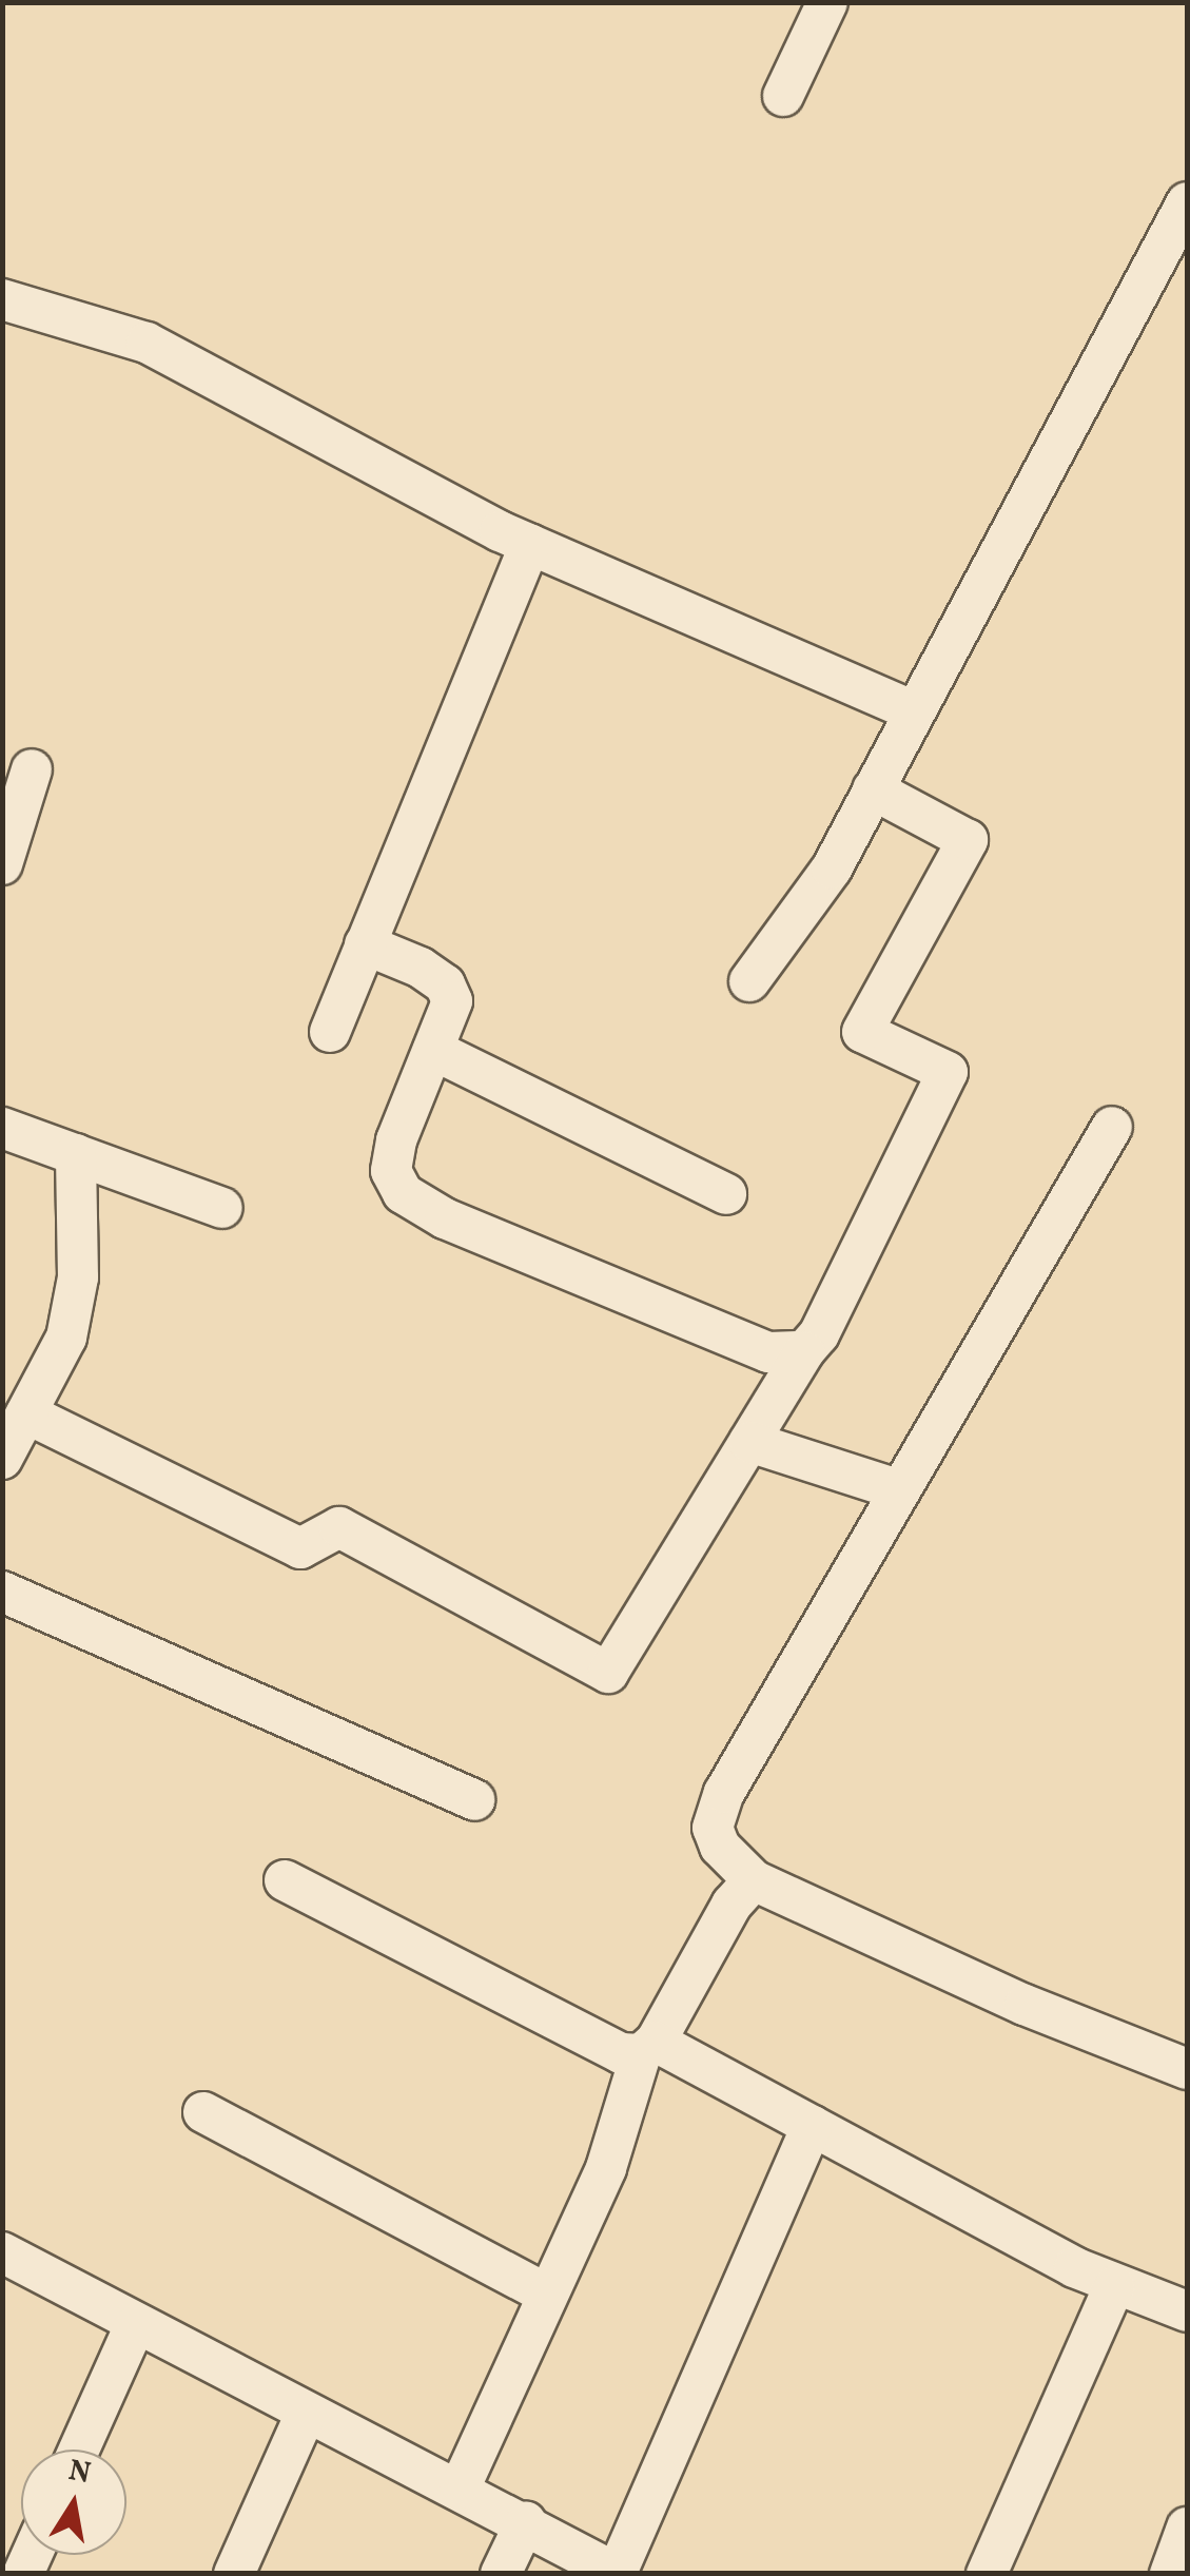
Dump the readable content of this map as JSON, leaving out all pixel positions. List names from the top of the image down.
{
  "north": "top"
}
